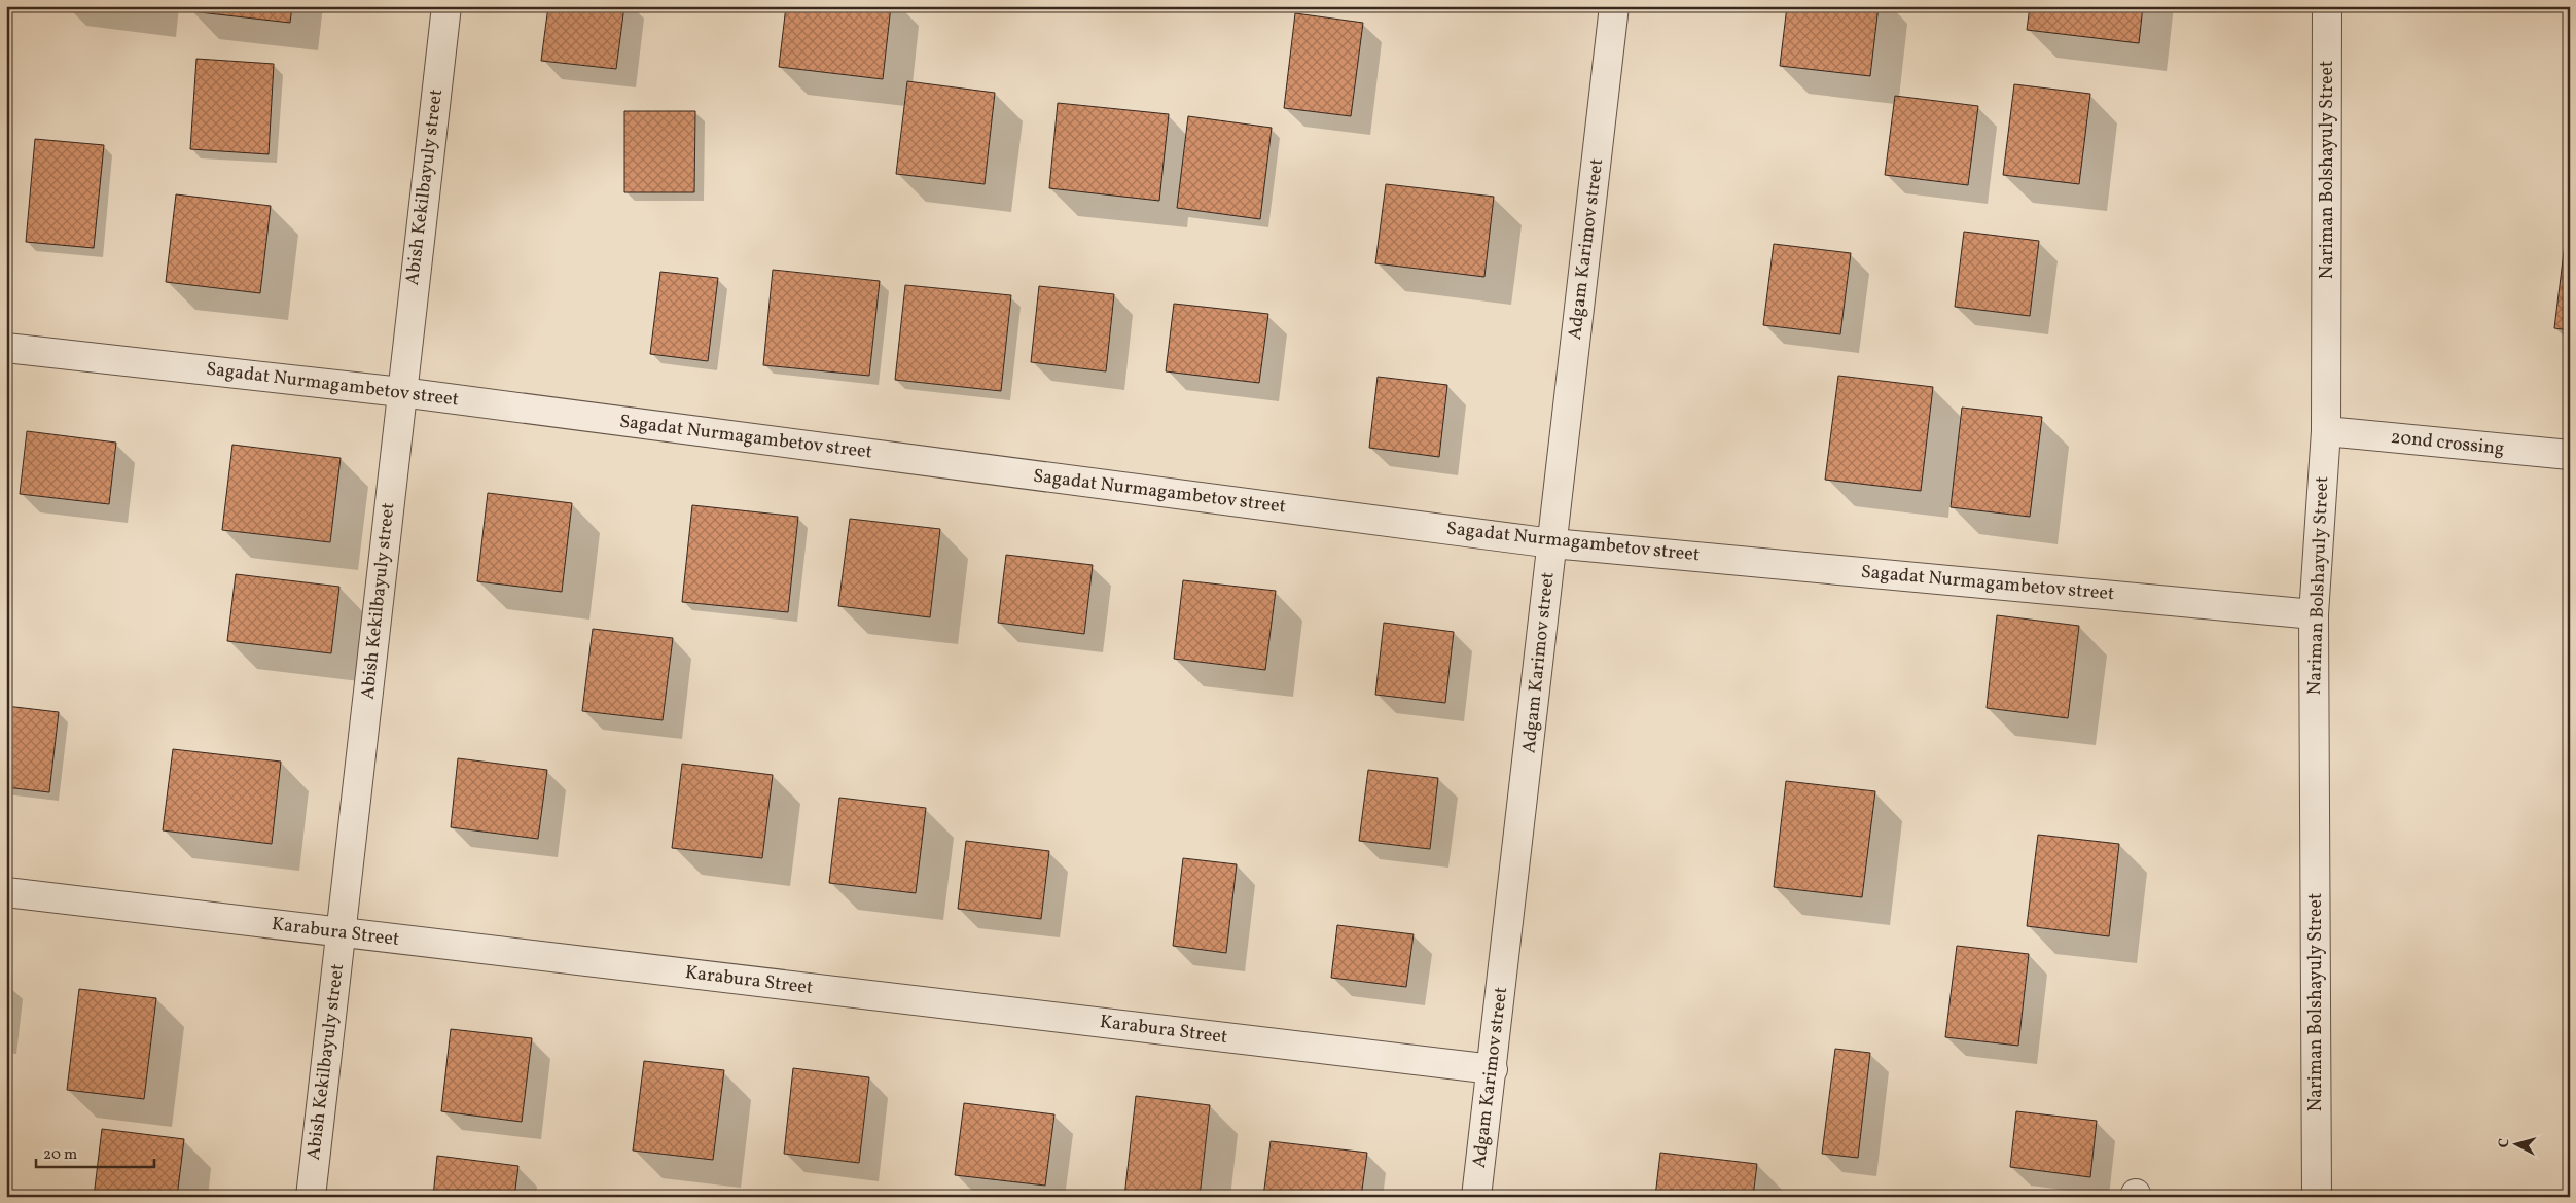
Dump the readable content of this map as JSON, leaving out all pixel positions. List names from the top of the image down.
{
  "streets": {
    "street": [
      "Nariman Bolshayuly Street",
      "Abish Kekilbayuly street",
      "Adgam Karimov street",
      "Sagadat Nurmagambetov street",
      "20nd crossing",
      "Karabura Street"
    ]
  },
  "crossings": [
    ["Nariman Bolshayuly Street", "Sagadat Nurmagambetov street"],
    ["Nariman Bolshayuly Street", "20nd crossing"],
    ["Abish Kekilbayuly street", "Sagadat Nurmagambetov street"],
    ["Abish Kekilbayuly street", "Karabura Street"],
    ["Adgam Karimov street", "Sagadat Nurmagambetov street"],
    ["Adgam Karimov street", "Karabura Street"]
  ],
  "scale_bar": "20 m",
  "north": "left"
}
